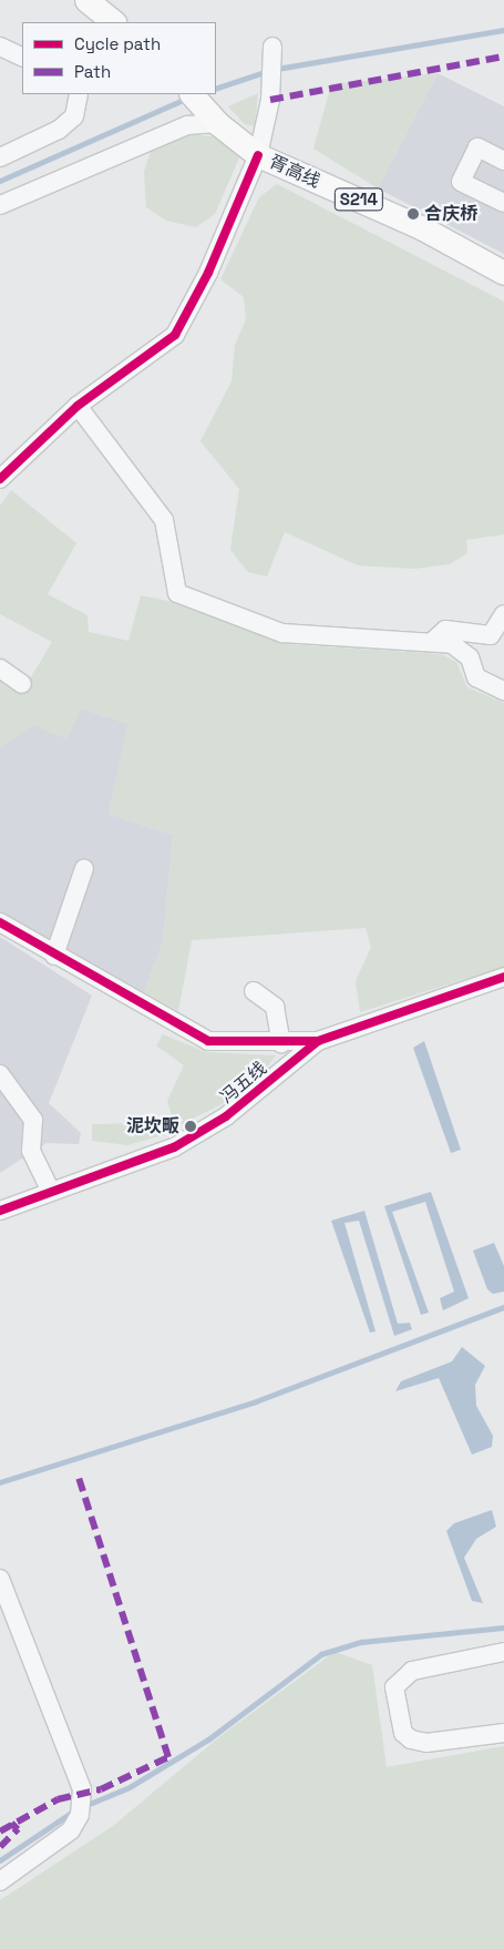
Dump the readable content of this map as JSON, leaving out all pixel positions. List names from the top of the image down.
{
  "streets": {
    "main road": ["胥高线", "S214"],
    "street": ["冯五线"]
  },
  "places": ["合庆桥", "泥坎畈"],
  "legend": ["Cycle path", "Path"]
}
